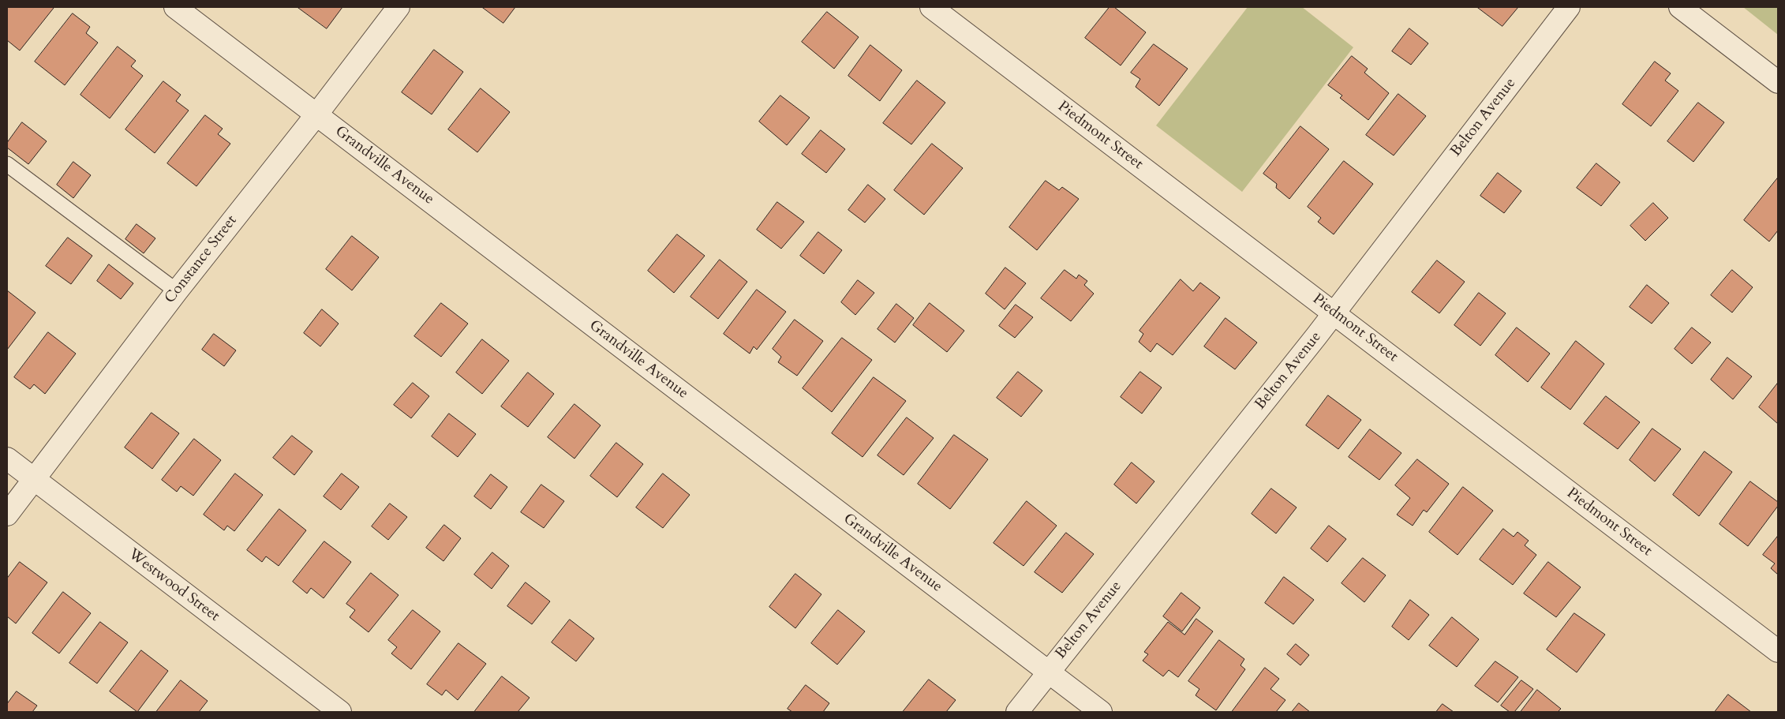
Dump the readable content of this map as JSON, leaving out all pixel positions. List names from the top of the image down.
{
  "streets": {
    "street": [
      "Belton Avenue",
      "Piedmont Street",
      "Grandville Avenue",
      "Constance Street",
      "Westwood Street"
    ]
  },
  "crossings": [
    ["Belton Avenue", "Piedmont Street"],
    ["Belton Avenue", "Grandville Avenue"],
    ["Grandville Avenue", "Constance Street"],
    ["Constance Street", "Westwood Street"]
  ]
}
